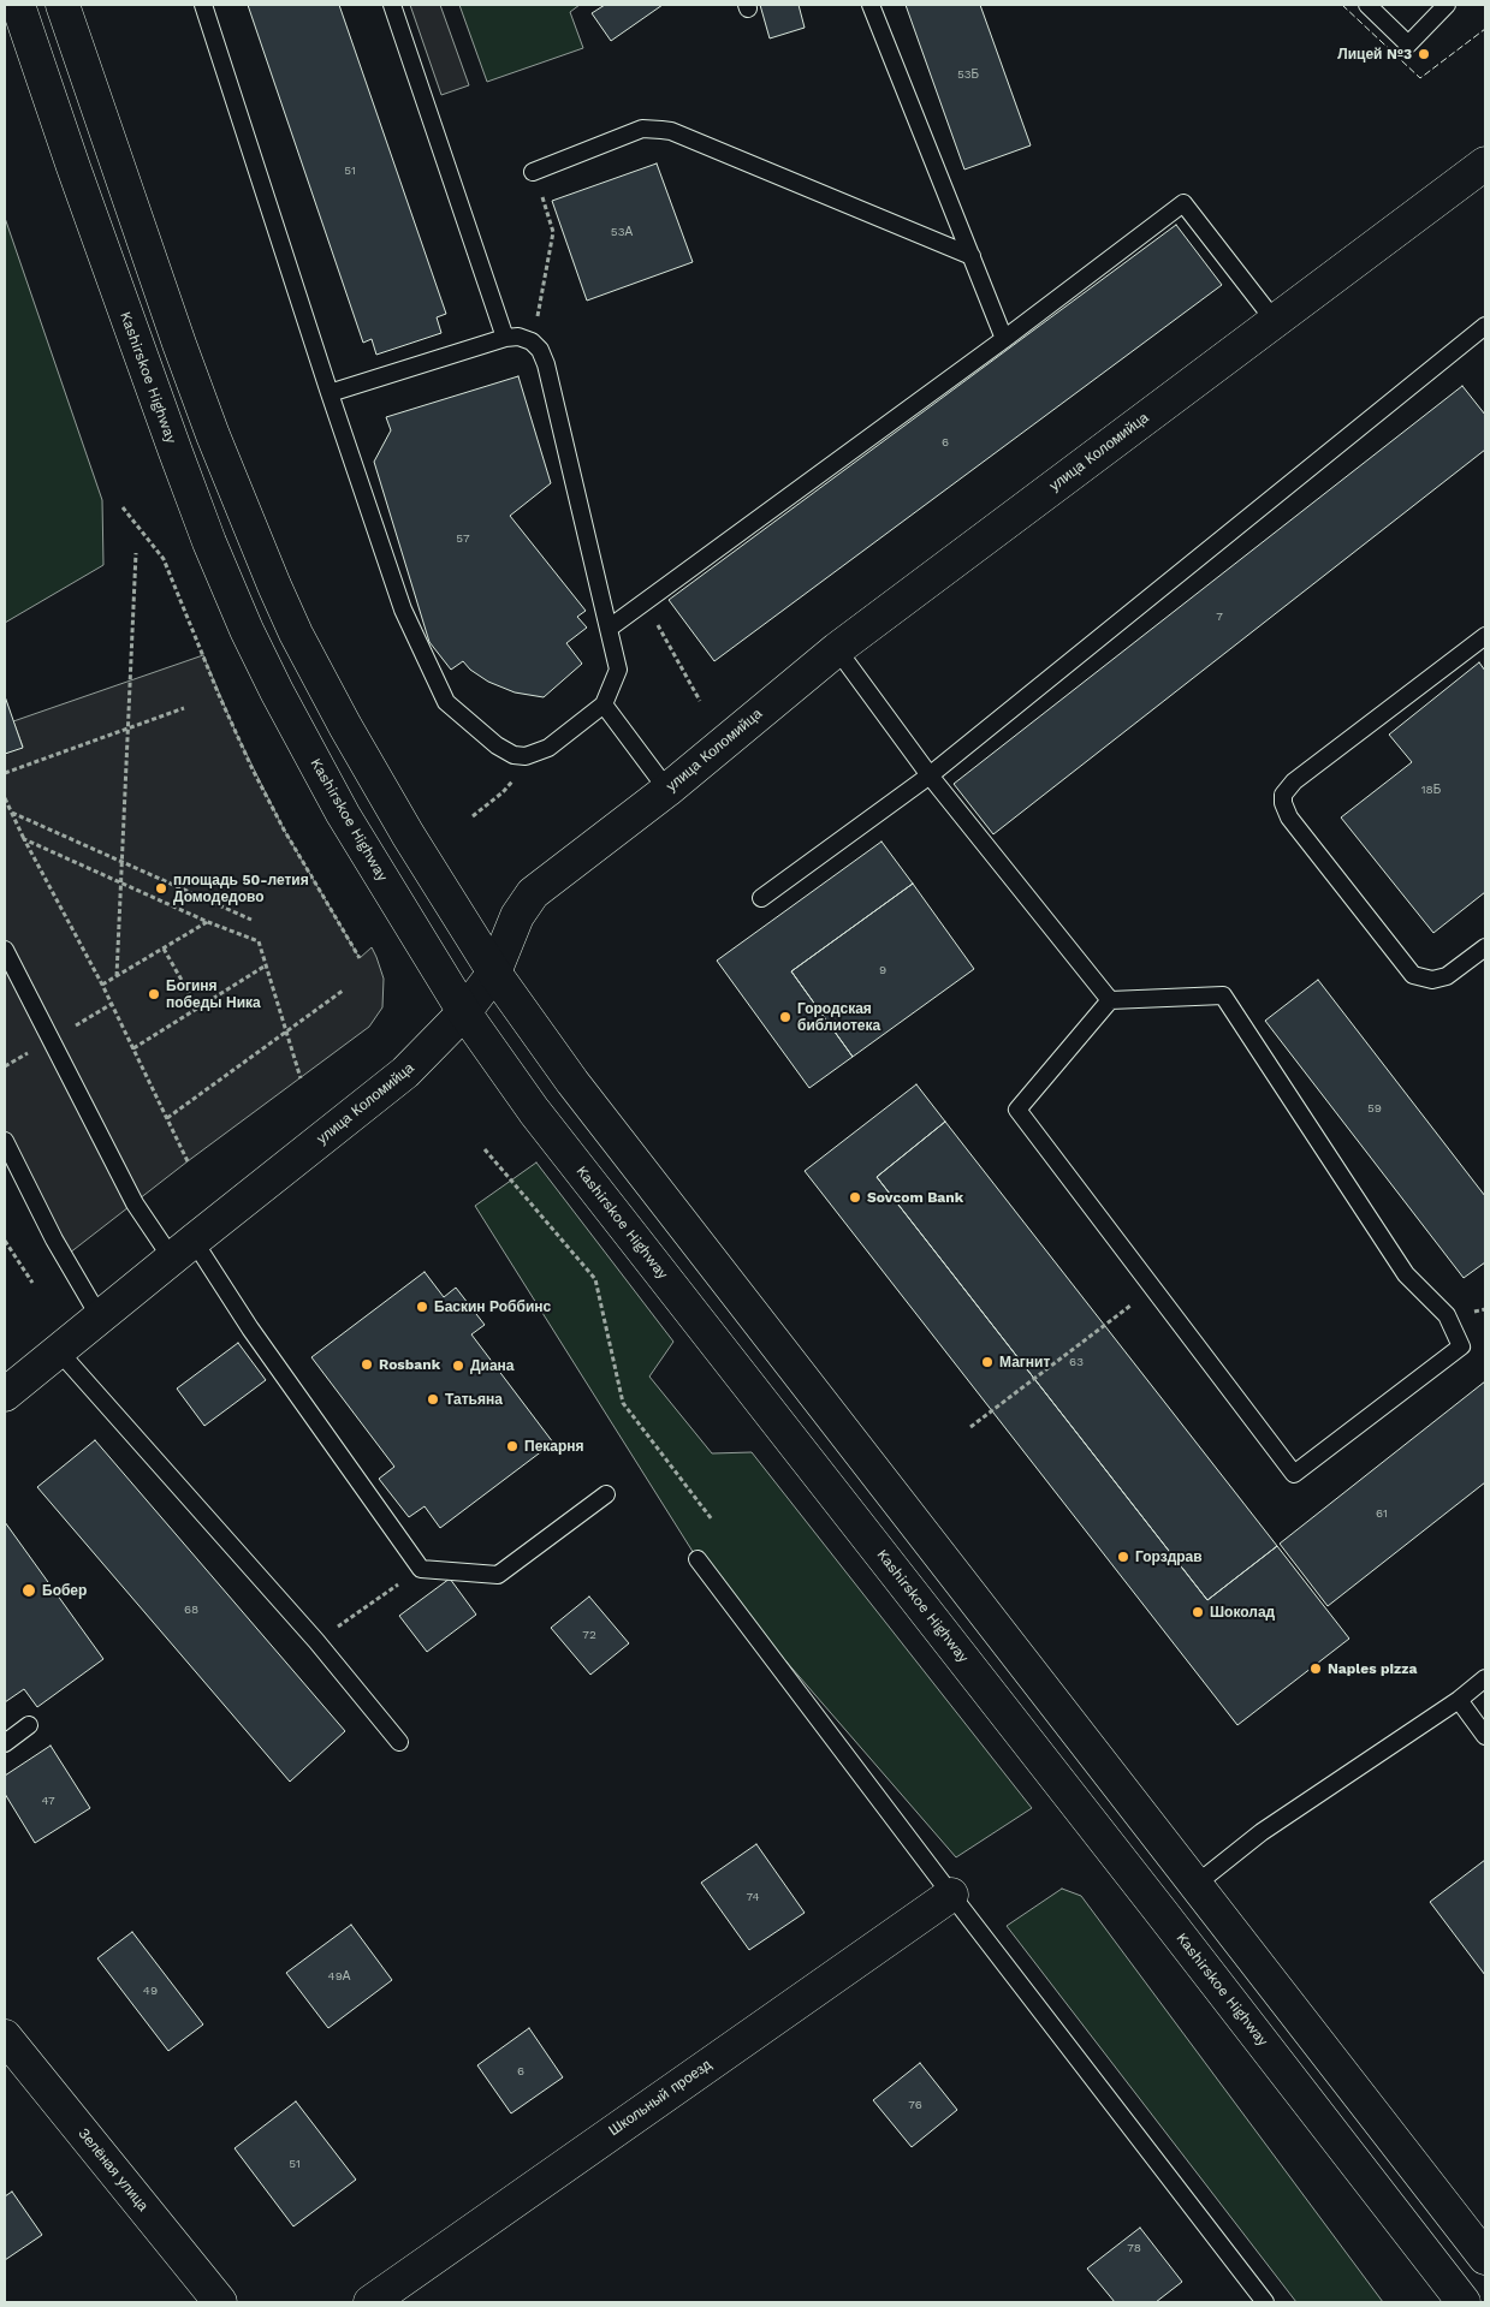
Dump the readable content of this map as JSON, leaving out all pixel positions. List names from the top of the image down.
{
  "streets": {
    "main road": [
      "Kashirskoe Highway",
      "улица Коломийца",
      "Школьный проезд",
      "Зелёная улица"
    ]
  },
  "crossings": [
    ["Kashirskoe Highway", "улица Коломийца"]
  ],
  "places": [
    "Лицей №3",
    "площадь 50-летия Домодедово",
    "Богиня победы Ника",
    "Городская библиотека",
    "Sovcom Bank",
    "Баскин Роббинс",
    "Магнит",
    "Rosbank",
    "Диана",
    "Татьяна",
    "Пекарня",
    "Горздрав",
    "Бобер",
    "Шоколад",
    "Naples pizza"
  ],
  "house_numbers": [
    "53Б",
    "51",
    "53А",
    "6",
    "57",
    "7",
    "18Б",
    "9",
    "59",
    "63",
    "61",
    "68",
    "72",
    "47",
    "74",
    "49А",
    "49",
    "6",
    "76",
    "51",
    "78"
  ]
}
